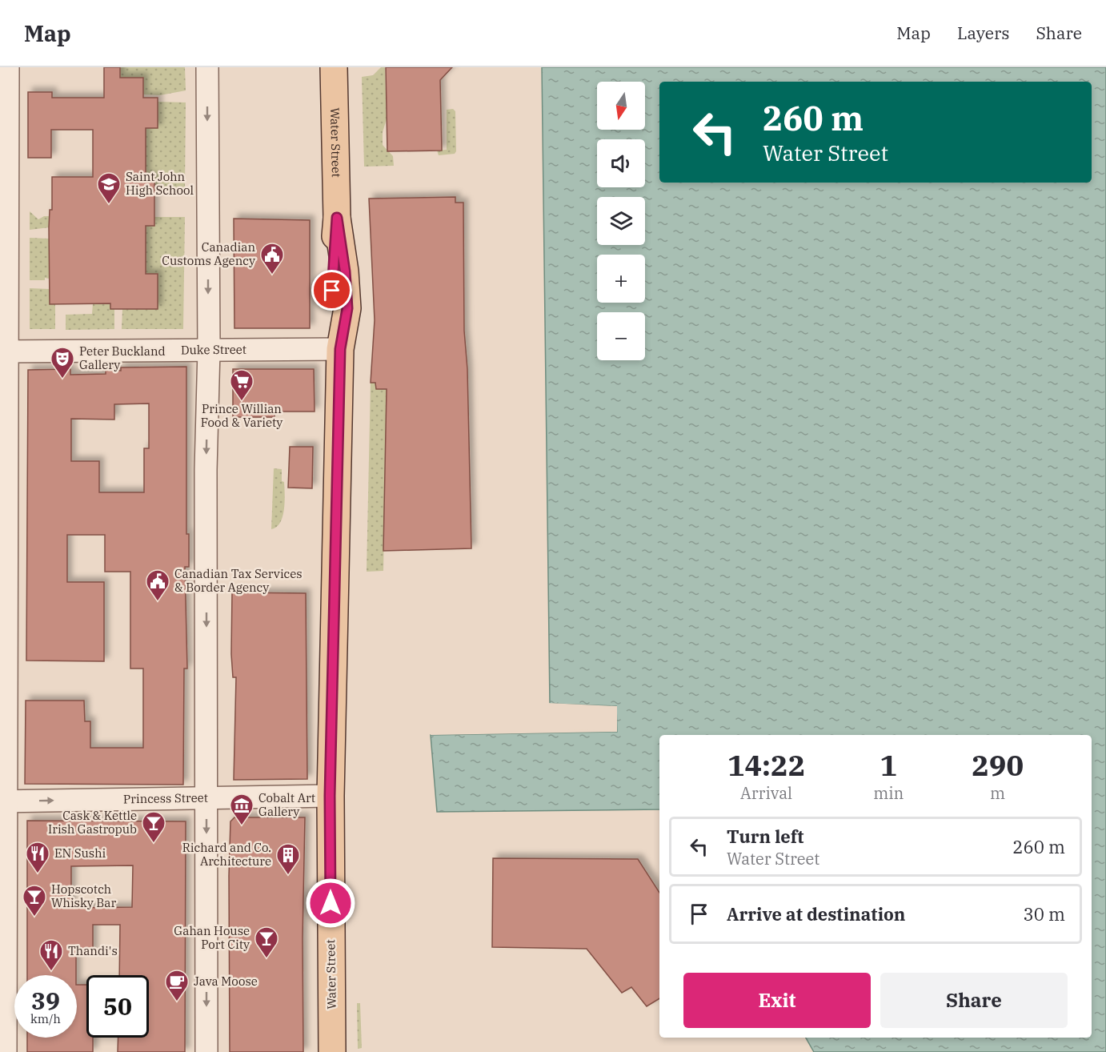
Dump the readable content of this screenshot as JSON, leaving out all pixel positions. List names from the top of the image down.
{
  "streets": {
    "main road": ["Water Street"],
    "street": ["Duke Street", "Princess Street"]
  },
  "crossings": [
    ["Water Street", "Duke Street"],
    ["Water Street", "Princess Street"]
  ],
  "one_way": ["Princess Street"],
  "places": {
    "school or university": ["Saint John High School"],
    "public building": ["Canadian Customs Agency", "Canadian Tax Services & Border Agency"],
    "theatre": ["Peter Buckland Gallery"],
    "supermarket": ["Prince Willian Food & Variety"],
    "museum": ["Cobalt Art Gallery"],
    "bar": ["Cask & Kettle Irish Gastropub", "Hopscotch Whisky Bar", "Gahan House Port City"],
    "restaurant": ["EN Sushi", "Thandi's"],
    "building": ["Richard and Co. Architecture"],
    "cafe": ["Java Moose"]
  },
  "north": "bottom",
  "page": {
    "header": "Map",
    "nav": ["Map", "Layers", "Share"],
    "map_buttons": ["+", "−"],
    "turn": ["260 m", "Water Street"],
    "eta": [
      "14:22",
      "Arrival",
      "1",
      "min",
      "290",
      "m"
    ],
    "list": [
      {
        "name": "Turn left",
        "note": "Water Street",
        "value": "260 m"
      },
      {
        "name": "Arrive at destination",
        "value": "30 m"
      }
    ],
    "buttons": ["Exit", "Share"],
    "speed": "39 km/h",
    "limit": "50"
  }
}
